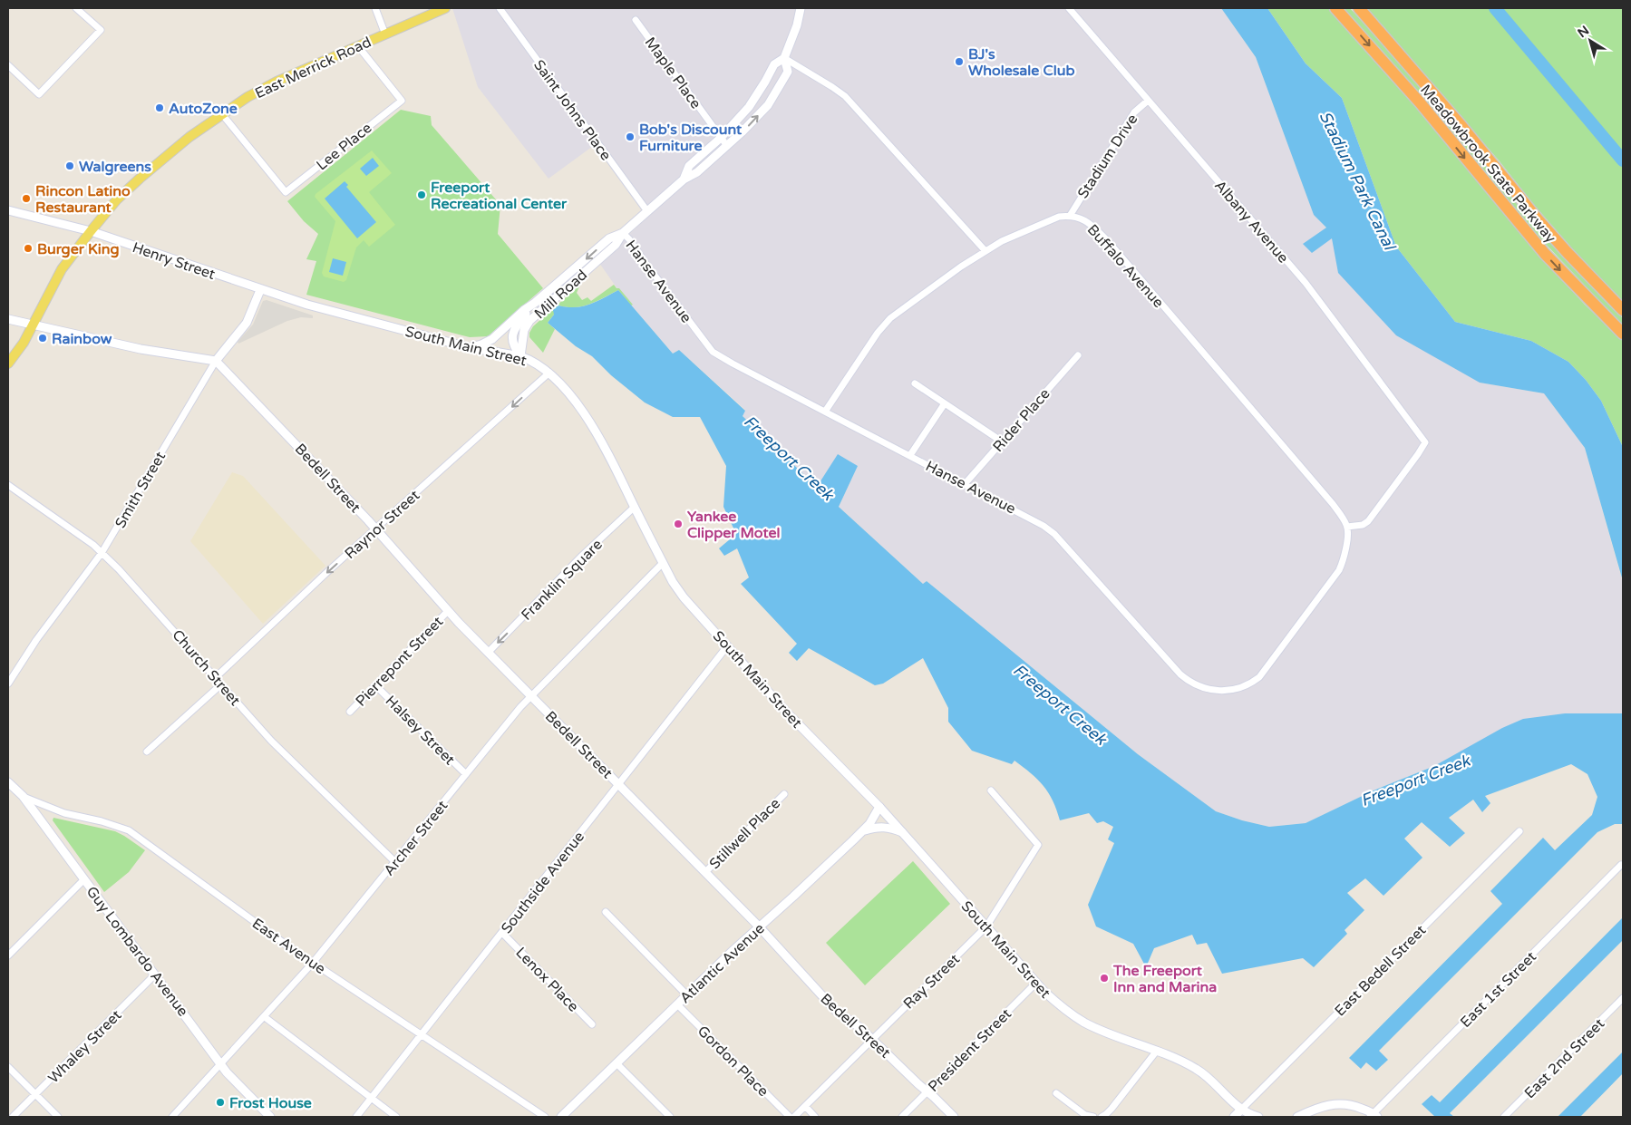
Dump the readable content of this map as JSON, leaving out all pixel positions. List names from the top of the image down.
{
  "streets": {
    "highway": ["Meadowbrook State Parkway"],
    "main road": [
      "East Merrick Road",
      "Henry Street",
      "Mill Road",
      "South Main Street",
      "Bedell Street",
      "Smith Street",
      "Guy Lombardo Avenue",
      "Atlantic Avenue"
    ],
    "street": [
      "Maple Place",
      "Saint Johns Place",
      "Lee Place",
      "Stadium Drive",
      "Albany Avenue",
      "Buffalo Avenue",
      "Hanse Avenue",
      "Rider Place",
      "Raynor Street",
      "Franklin Square",
      "Pierrepont Street",
      "Church Street",
      "Halsey Street",
      "Stillwell Place",
      "Archer Street",
      "Southside Avenue",
      "East Avenue",
      "East Bedell Street",
      "Lenox Place",
      "Ray Street",
      "East 1st Street",
      "Whaley Street",
      "President Street",
      "East 2nd Street",
      "Gordon Place"
    ]
  },
  "crossings": [
    ["East Merrick Road", "Lee Place"],
    ["East Merrick Road", "Henry Street"],
    ["Maple Place", "Mill Road"],
    ["Saint Johns Place", "Mill Road"],
    ["Stadium Drive", "Albany Avenue"],
    ["Stadium Drive", "Buffalo Avenue"],
    ["Albany Avenue", "Buffalo Avenue"],
    ["Albany Avenue", "Hanse Avenue"],
    ["Henry Street", "South Main Street"],
    ["Henry Street", "Smith Street"],
    ["Buffalo Avenue", "Hanse Avenue"],
    ["Hanse Avenue", "Mill Road"],
    ["Hanse Avenue", "Rider Place"],
    ["Mill Road", "South Main Street"],
    ["South Main Street", "Smith Street"],
    ["South Main Street", "Raynor Street"],
    ["South Main Street", "Franklin Square"],
    ["South Main Street", "Archer Street"],
    ["South Main Street", "Southside Avenue"],
    ["South Main Street", "Atlantic Avenue"],
    ["South Main Street", "East Bedell Street"],
    ["South Main Street", "Ray Street"],
    ["South Main Street", "President Street"],
    ["Bedell Street", "Smith Street"],
    ["Bedell Street", "Raynor Street"],
    ["Bedell Street", "Franklin Square"],
    ["Bedell Street", "Pierrepont Street"],
    ["Bedell Street", "Stillwell Place"],
    ["Bedell Street", "Archer Street"],
    ["Bedell Street", "Southside Avenue"],
    ["Bedell Street", "Atlantic Avenue"],
    ["Bedell Street", "Ray Street"],
    ["Bedell Street", "President Street"],
    ["Smith Street", "Church Street"],
    ["Raynor Street", "Church Street"],
    ["Pierrepont Street", "Halsey Street"],
    ["Church Street", "Archer Street"],
    ["Halsey Street", "Archer Street"],
    ["Archer Street", "East Avenue"],
    ["Archer Street", "Guy Lombardo Avenue"],
    ["Southside Avenue", "East Avenue"],
    ["Southside Avenue", "Lenox Place"],
    ["East Avenue", "Guy Lombardo Avenue"],
    ["Guy Lombardo Avenue", "Whaley Street"],
    ["Atlantic Avenue", "Gordon Place"]
  ],
  "one_way": ["Raynor Street", "Franklin Square"],
  "water": ["Stadium Park Canal", "Freeport Creek"],
  "places": [
    "BJ's Wholesale Club",
    "AutoZone",
    "Bob's Discount Furniture",
    "Walgreens",
    "Freeport Recreational Center",
    "Rincon Latino Restaurant",
    "Burger King",
    "Rainbow",
    "Yankee Clipper Motel",
    "The Freeport Inn and Marina",
    "Frost House"
  ],
  "north": "top left"
}
